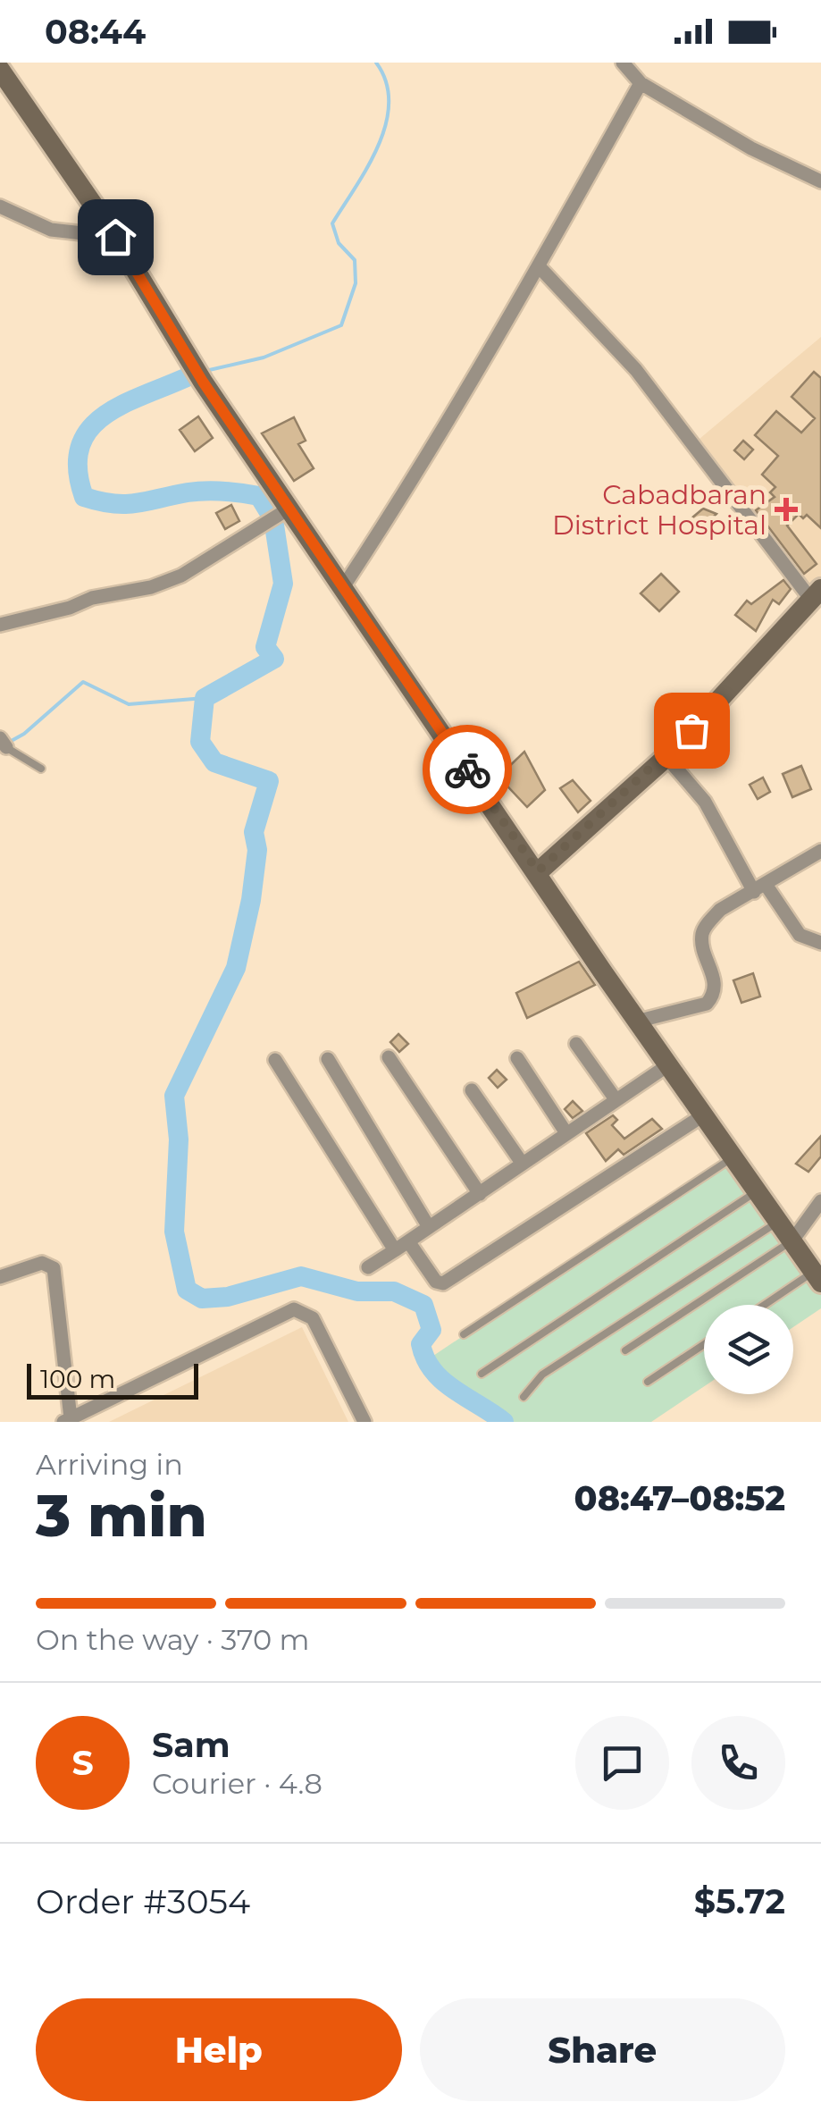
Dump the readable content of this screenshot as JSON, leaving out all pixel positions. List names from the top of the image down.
{
  "places": {
    "health": ["Cabadbaran District Hospital"]
  },
  "scale_bar": "100 m",
  "page": {
    "status": "08:44",
    "scale": "100 m",
    "heading": ["3 min", "Arriving in", "08:47–08:52"],
    "panel": [
      "Sam",
      "Courier · 4.8",
      "Order #3054",
      "$5.72"
    ],
    "bar": "On the way · 370 m",
    "round": "S",
    "buttons": ["Help", "Share"]
  }
}
